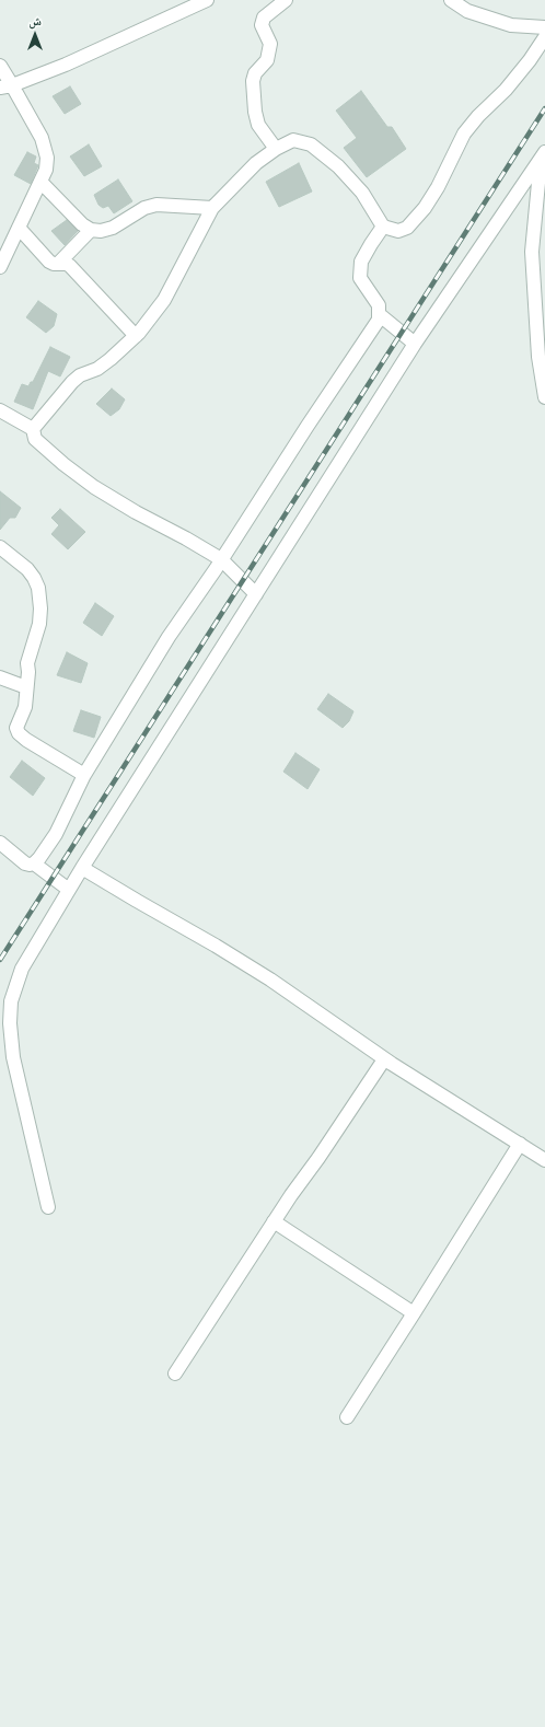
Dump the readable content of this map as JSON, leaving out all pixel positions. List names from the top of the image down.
{
  "north": "top"
}
